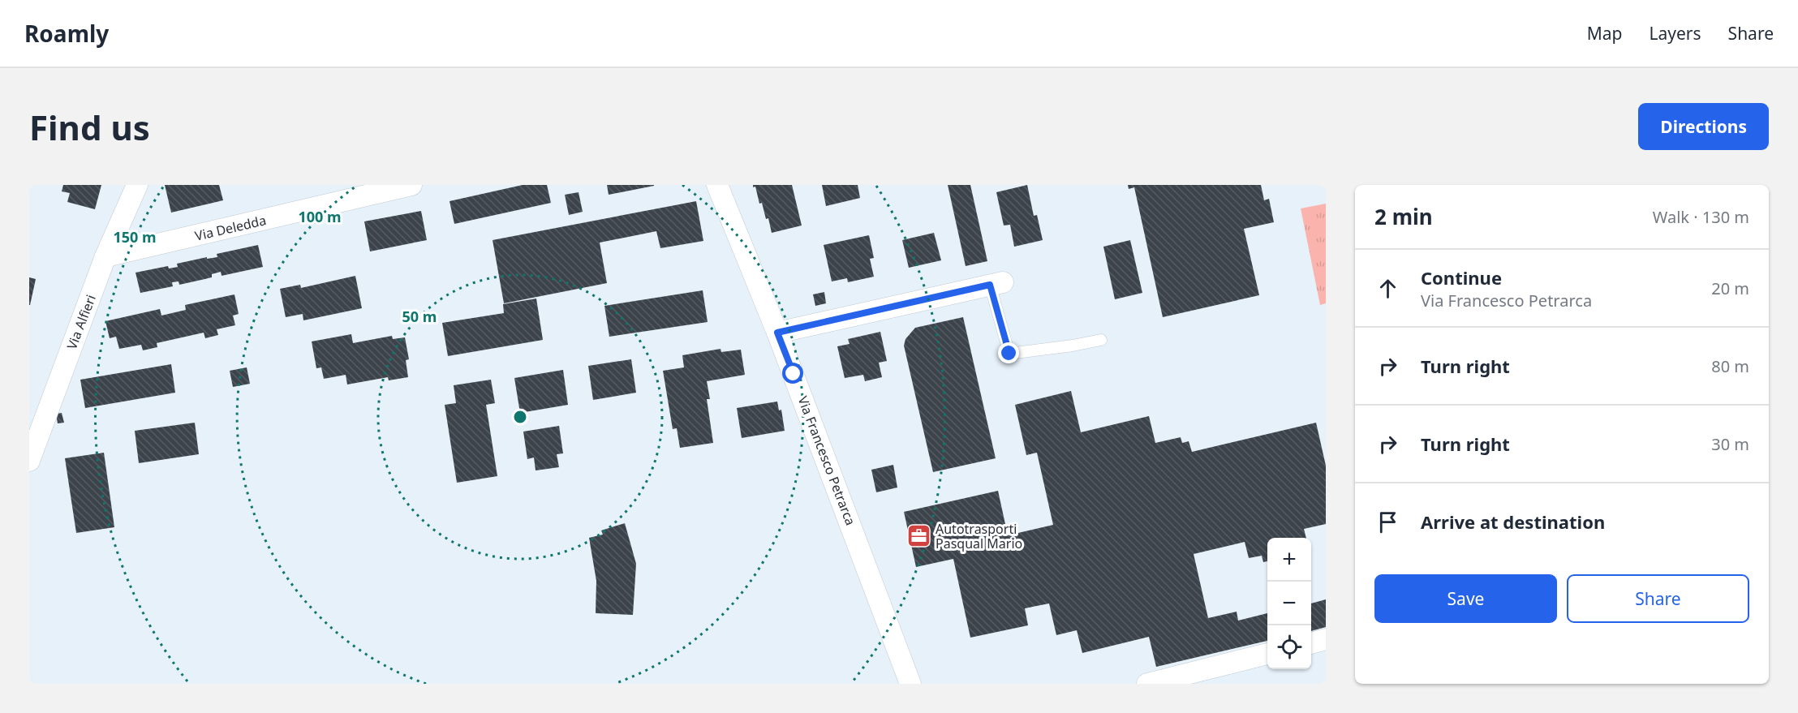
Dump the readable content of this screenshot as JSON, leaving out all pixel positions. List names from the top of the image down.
{
  "streets": {
    "street": ["Via Deledda", "Via Alfieri", "Via Francesco Petrarca"]
  },
  "crossings": [
    ["Via Deledda", "Via Alfieri"]
  ],
  "places": {
    "office": ["Autotrasporti Pasqual Mario"]
  },
  "page": {
    "header": "Roamly",
    "nav": ["Map", "Layers", "Share"],
    "buttons": [
      "Directions",
      ["Save", "Share"]
    ],
    "title": "Find us",
    "heading": ["2 min", "Walk · 130 m"],
    "list": [
      ["Continue", "Via Francesco Petrarca", "20 m"],
      ["Turn right", "80 m"],
      ["Turn right", "30 m"],
      "Arrive at destination"
    ],
    "map_buttons": ["+", "−"]
  },
  "rings": ["100 m", "150 m", "50 m"]
}
